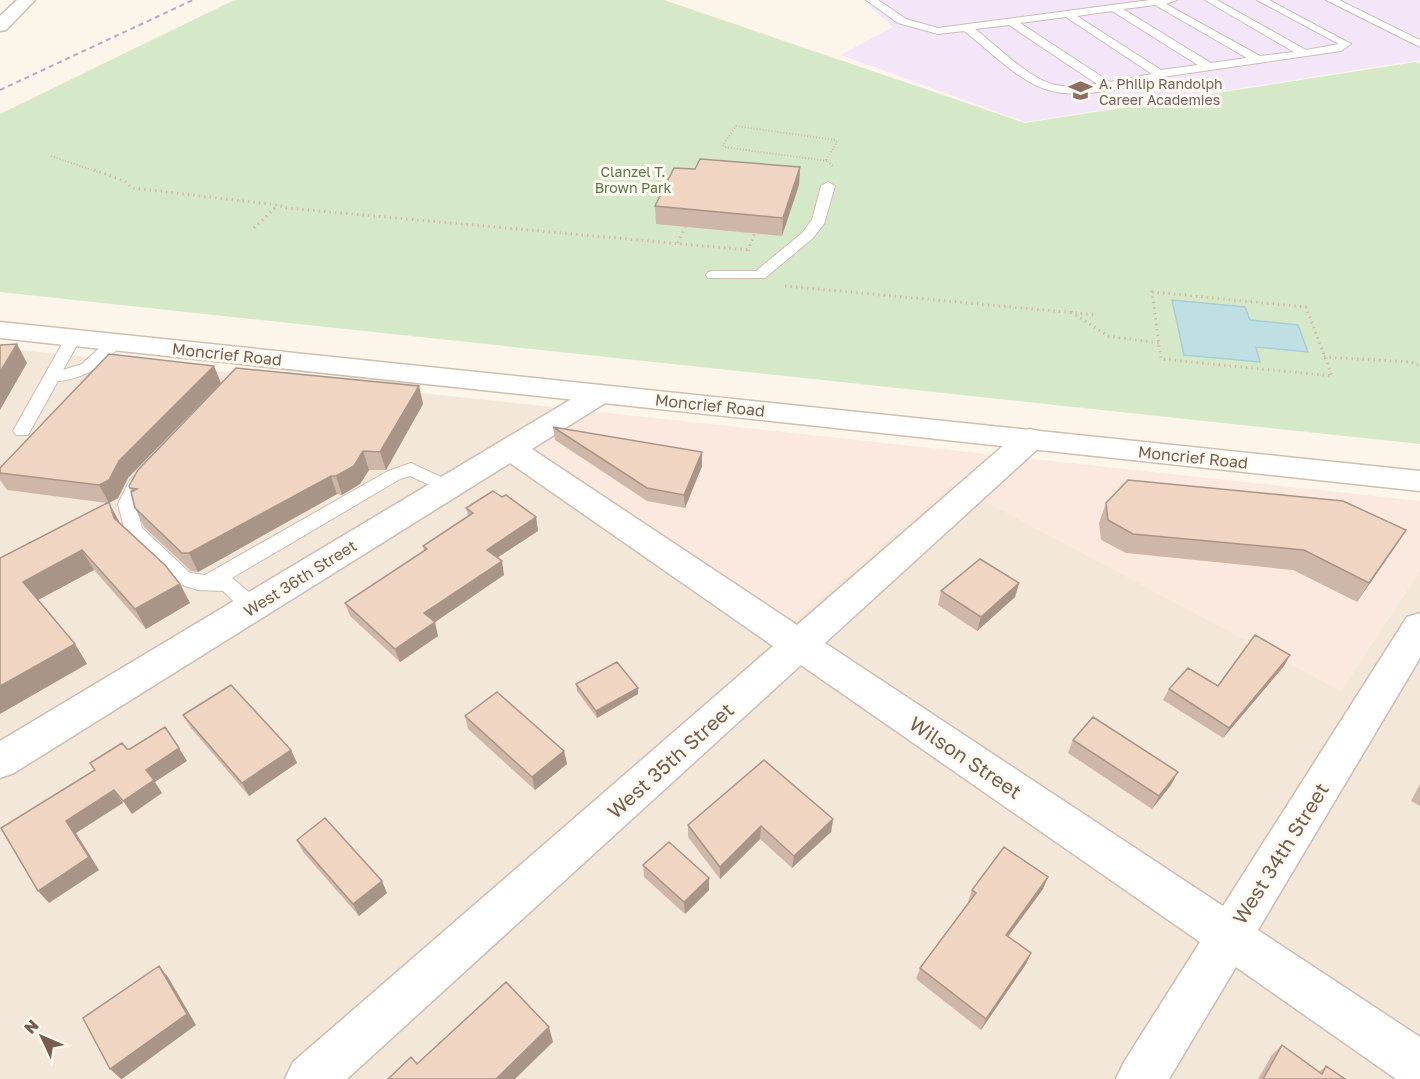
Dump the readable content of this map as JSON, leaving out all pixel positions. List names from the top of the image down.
{
  "streets": {
    "street": [
      "Moncrief Road",
      "West 36th Street",
      "Wilson Street",
      "West 35th Street",
      "West 34th Street"
    ]
  },
  "crossings": [
    ["Moncrief Road", "West 36th Street"],
    ["Moncrief Road", "West 35th Street"],
    ["West 36th Street", "Wilson Street"],
    ["Wilson Street", "West 35th Street"],
    ["Wilson Street", "West 34th Street"]
  ],
  "parks": ["Clanzel T. Brown Park"],
  "places": {
    "school or university": ["A. Philip Randolph Career Academies"]
  },
  "north": "top left"
}
